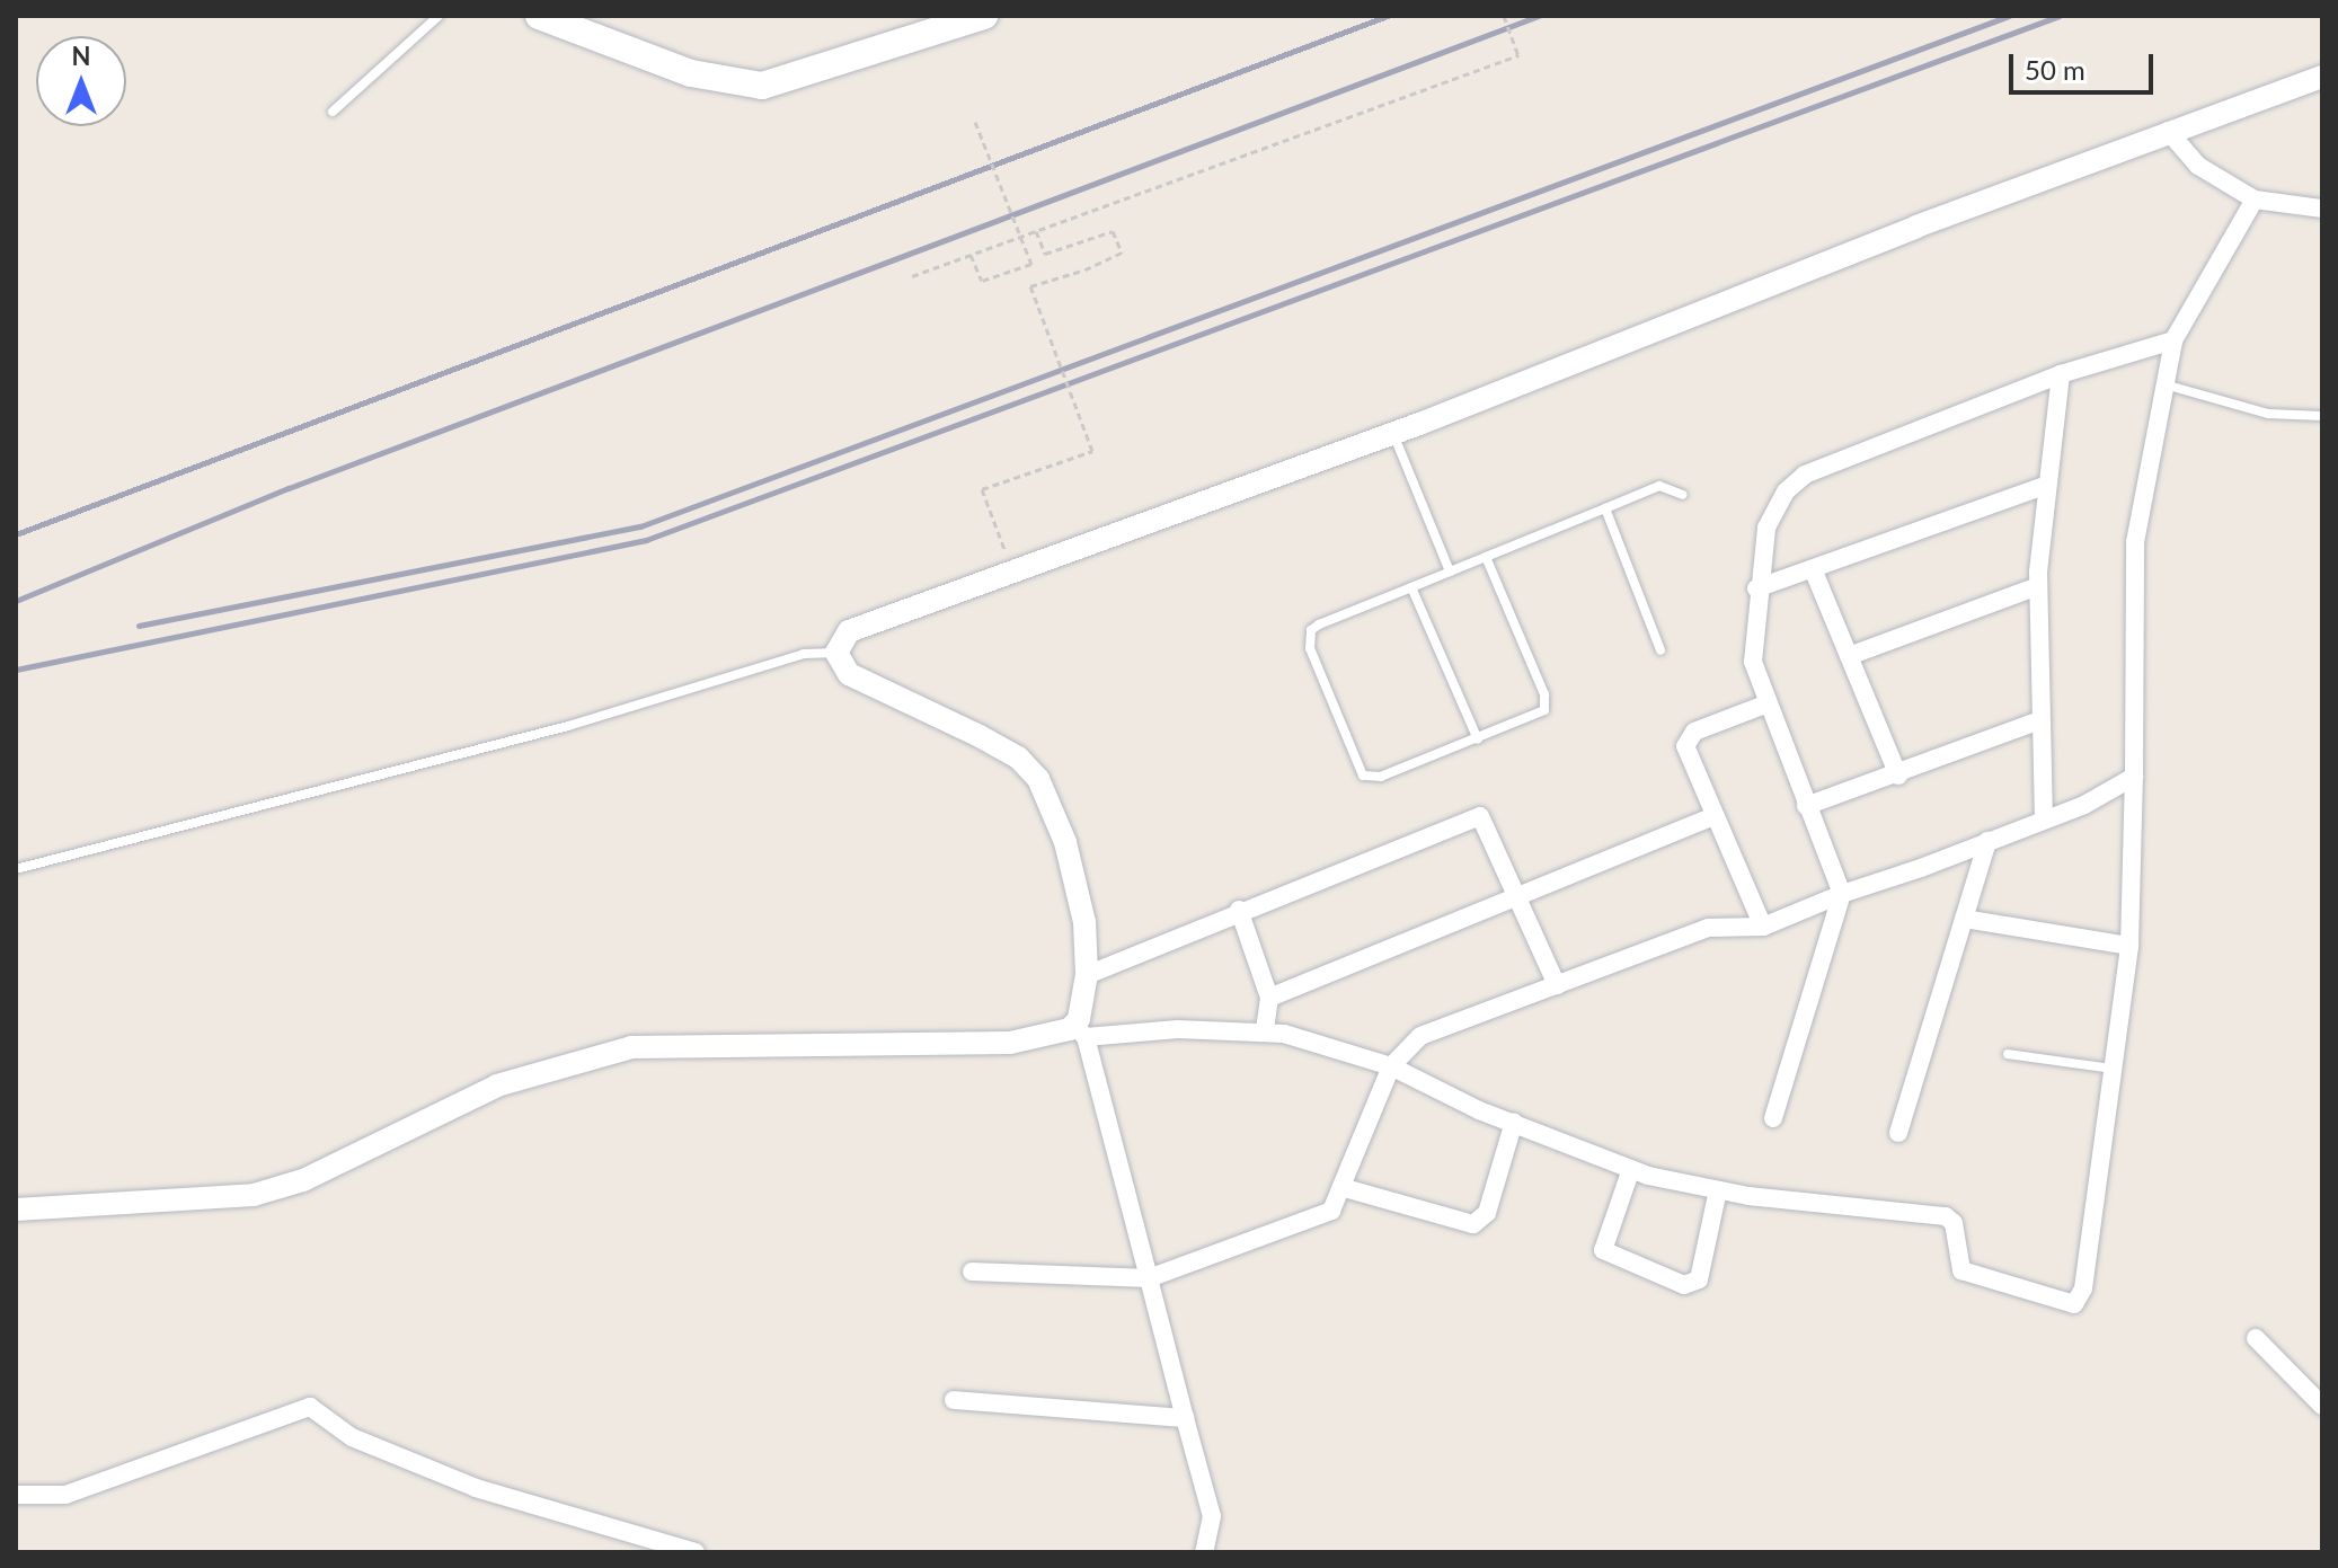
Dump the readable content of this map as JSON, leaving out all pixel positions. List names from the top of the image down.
{
  "scale_bar": "50 m",
  "north": "top"
}
